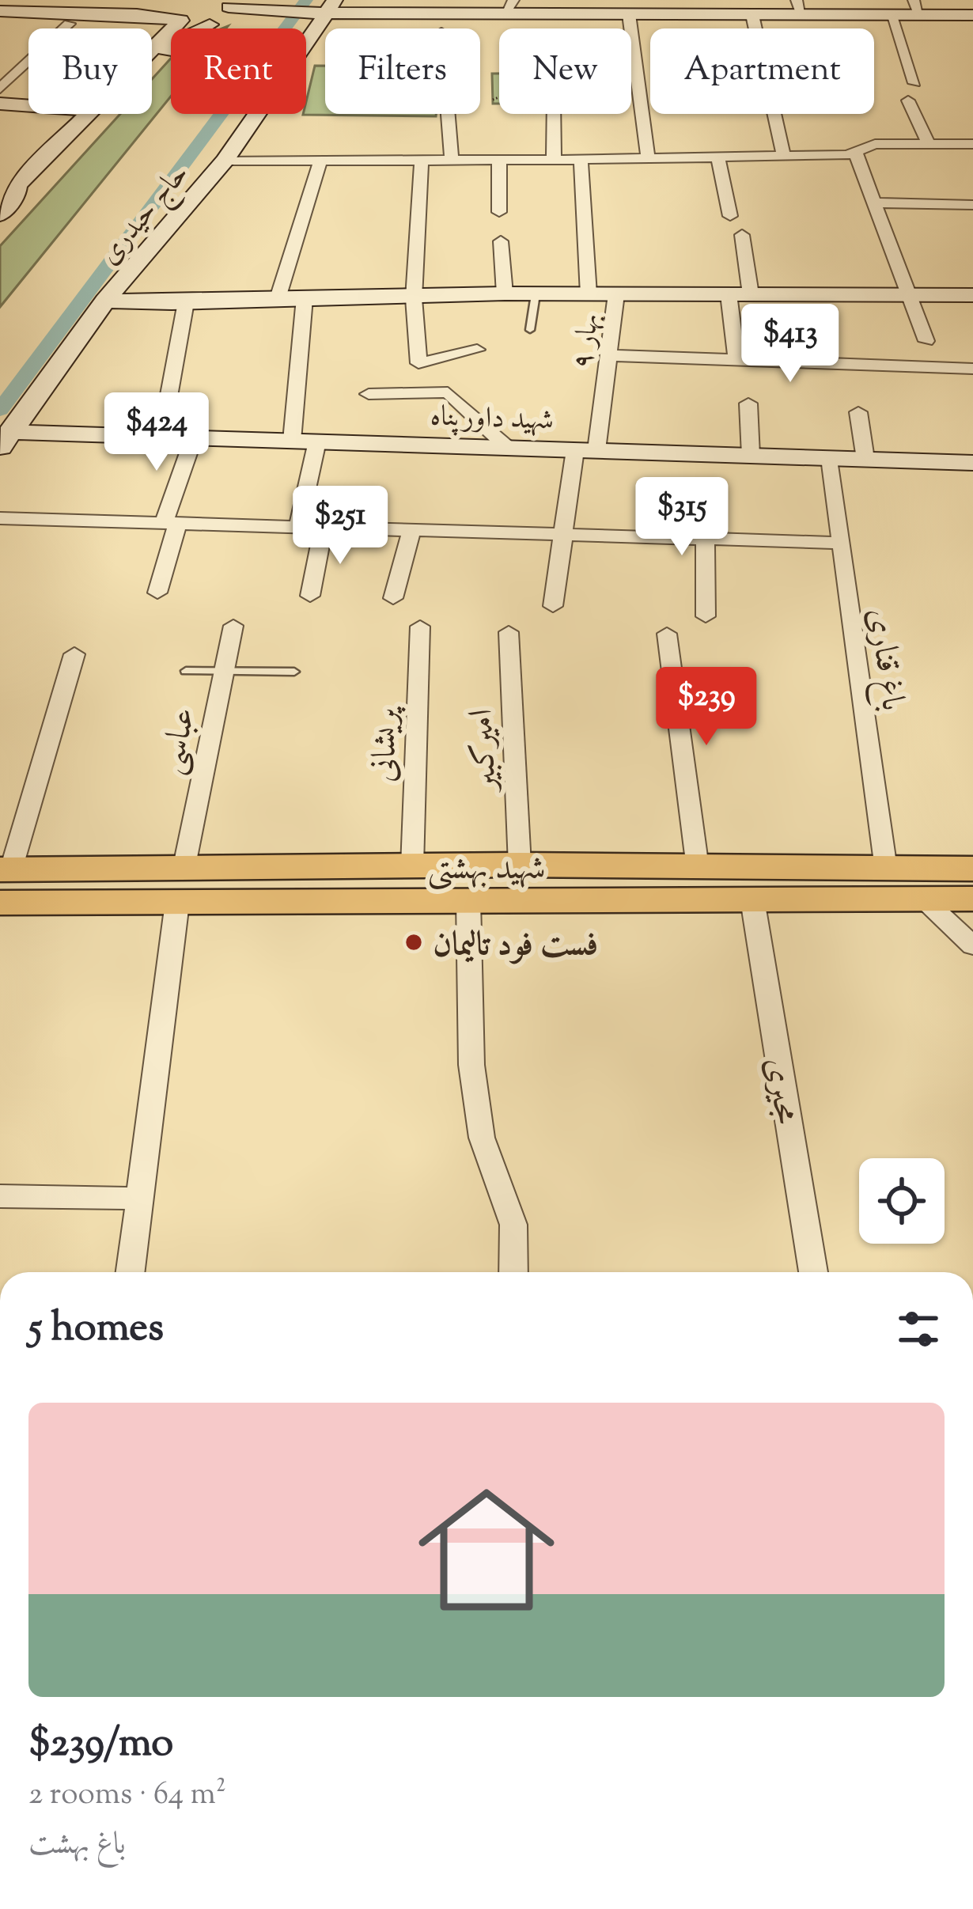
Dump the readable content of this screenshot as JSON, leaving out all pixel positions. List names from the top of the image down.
{
  "streets": {
    "main road": ["شهید بهشتی"],
    "street": [
      "حاج حیدری",
      "بهار ۹",
      "شهید داورپناه",
      "باغ قناری",
      "عباسی",
      "پریشانی",
      "امیرکبیر",
      "مجیری"
    ]
  },
  "crossings": [
    ["حاج حیدری", "شهید داورپناه"],
    ["بهار ۹", "شهید داورپناه"],
    ["شهید داورپناه", "باغ قناری"],
    ["باغ قناری", "شهید بهشتی"],
    ["عباسی", "شهید بهشتی"],
    ["پریشانی", "شهید بهشتی"],
    ["امیرکبیر", "شهید بهشتی"],
    ["شهید بهشتی", "مجیری"]
  ],
  "places": ["فست فود تالیمان"],
  "page": {
    "chip": [
      "Buy",
      "Rent",
      "Filters",
      "New",
      "Apartment"
    ],
    "price": [
      "$413",
      "$424",
      "$315",
      "$251",
      "$239"
    ],
    "heading": "5 homes",
    "list": [
      {
        "name": "$239/mo",
        "note": "2 rooms · 64 m² · باغ بهشت"
      }
    ]
  }
}
